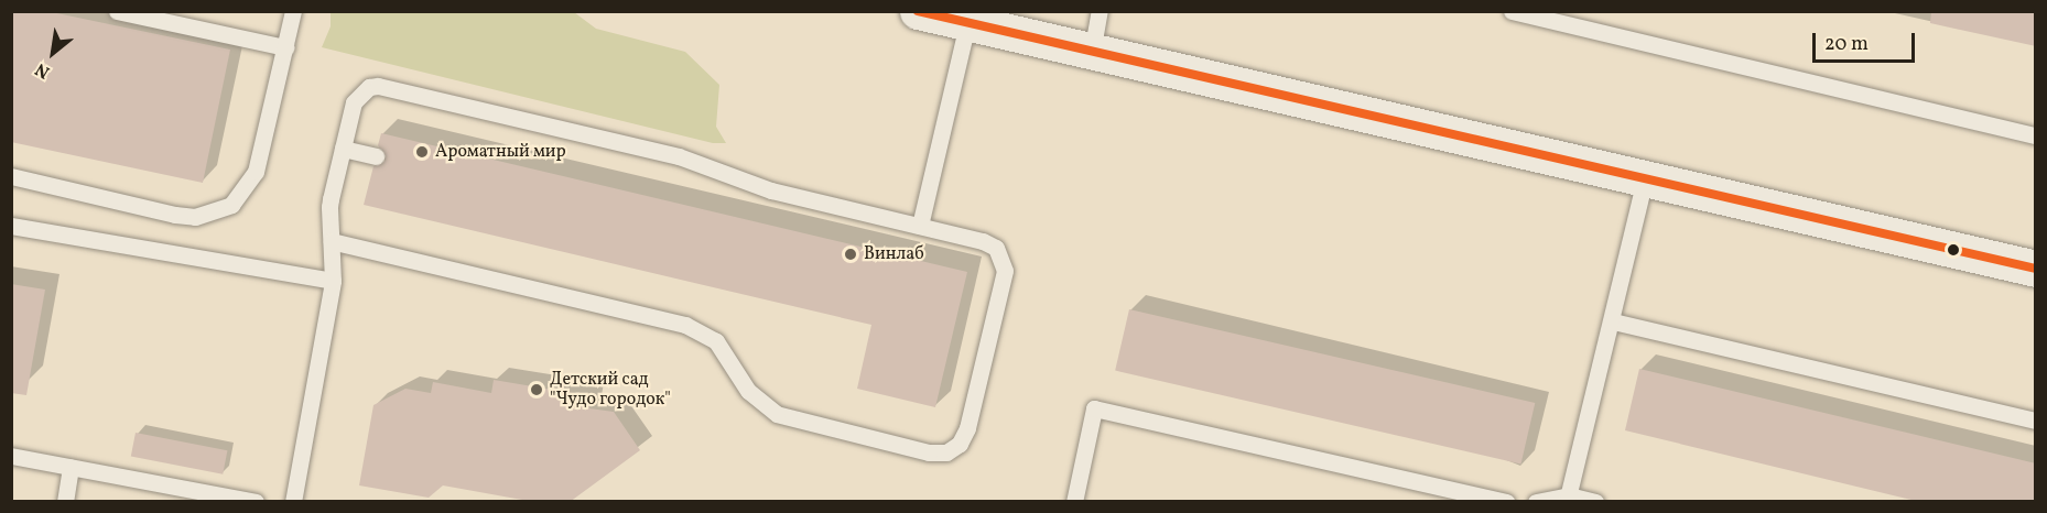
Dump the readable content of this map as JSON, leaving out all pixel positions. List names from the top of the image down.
{
  "places": ["Ароматный мир", "Винлаб", "Детский сад \"Чудо городок\""],
  "scale_bar": "20 m",
  "north": "bottom left"
}
